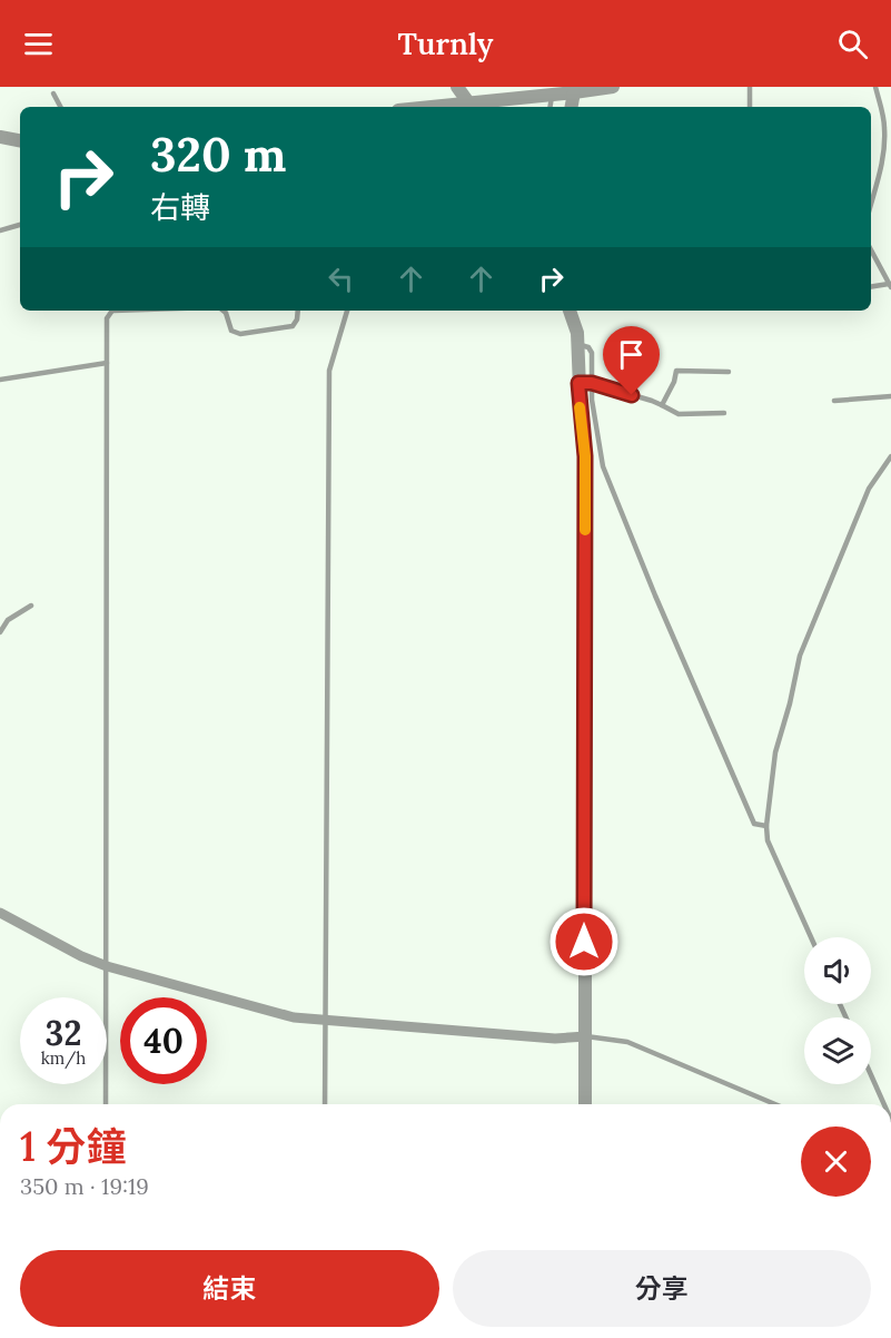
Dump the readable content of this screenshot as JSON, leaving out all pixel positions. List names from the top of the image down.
{
  "page": {
    "header": "Turnly",
    "turn": ["320 m", "右轉"],
    "speed": "32 km/h",
    "limit": "40",
    "heading": ["1 分鐘", "350 m · 19:19"],
    "buttons": ["結束", "分享"]
  }
}
